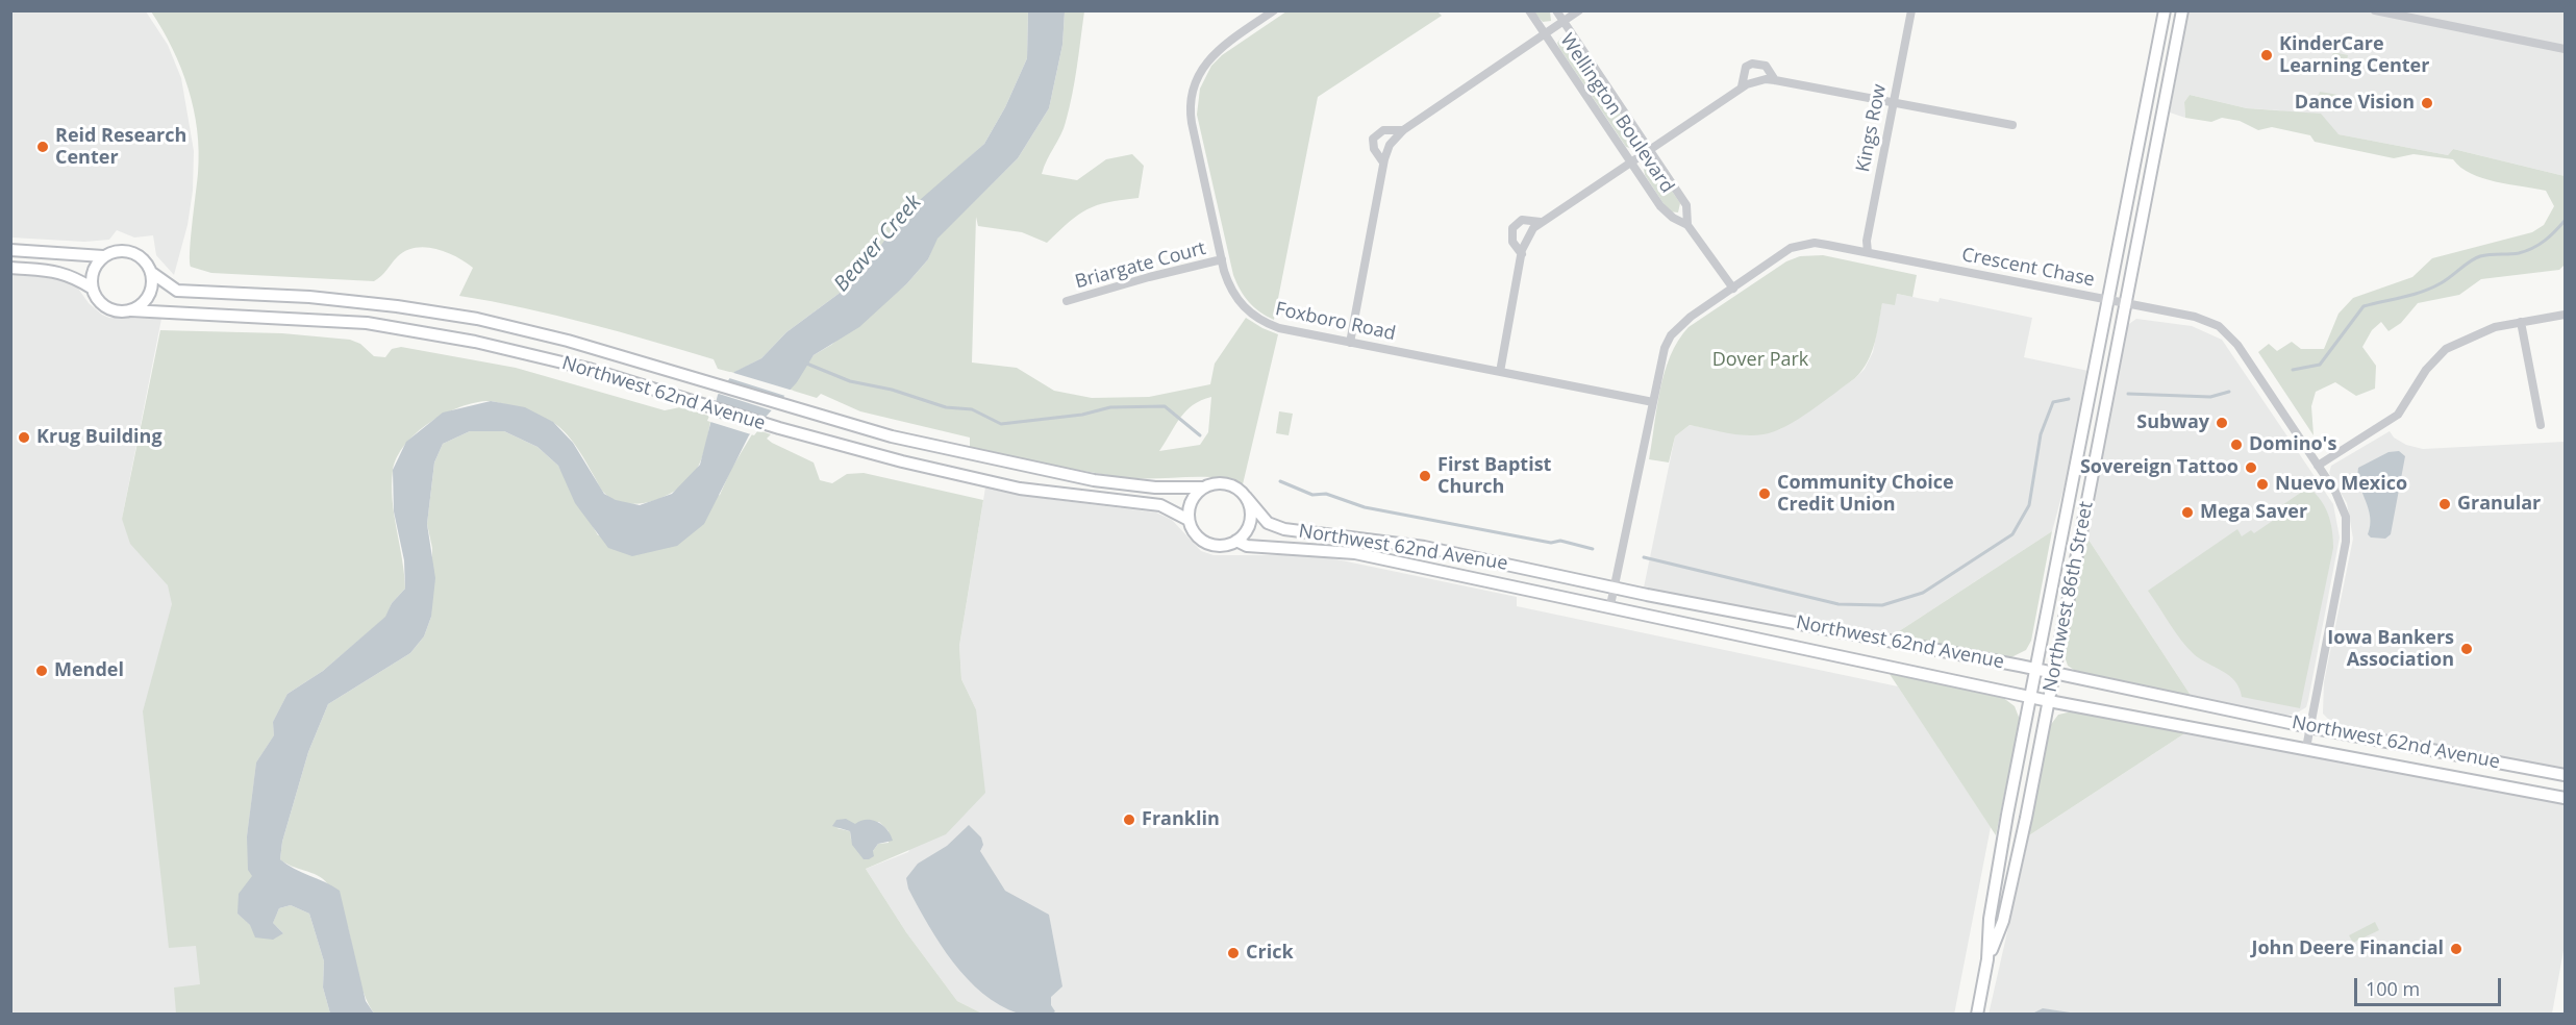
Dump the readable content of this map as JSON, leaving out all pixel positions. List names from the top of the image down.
{
  "streets": {
    "street": [
      "Wellington Boulevard",
      "Kings Row",
      "Briargate Court",
      "Crescent Chase",
      "Foxboro Road",
      "Northwest 62nd Avenue",
      "Northwest 86th Street"
    ]
  },
  "crossings": [
    ["Wellington Boulevard", "Crescent Chase"],
    ["Kings Row", "Crescent Chase"],
    ["Briargate Court", "Foxboro Road"],
    ["Crescent Chase", "Foxboro Road"],
    ["Crescent Chase", "Northwest 62nd Avenue"],
    ["Crescent Chase", "Northwest 86th Street"],
    ["Northwest 62nd Avenue", "Northwest 86th Street"]
  ],
  "water": ["Beaver Creek"],
  "parks": ["Dover Park"],
  "places": [
    "KinderCare Learning Center",
    "Dance Vision",
    "Reid Research Center",
    "Subway",
    "Krug Building",
    "Domino's",
    "Sovereign Tattoo",
    "First Baptist Church",
    "Nuevo Mexico",
    "Community Choice Credit Union",
    "Granular",
    "Mega Saver",
    "Iowa Bankers Association",
    "Mendel",
    "Franklin",
    "John Deere Financial",
    "Crick"
  ],
  "scale_bar": "100 m"
}
